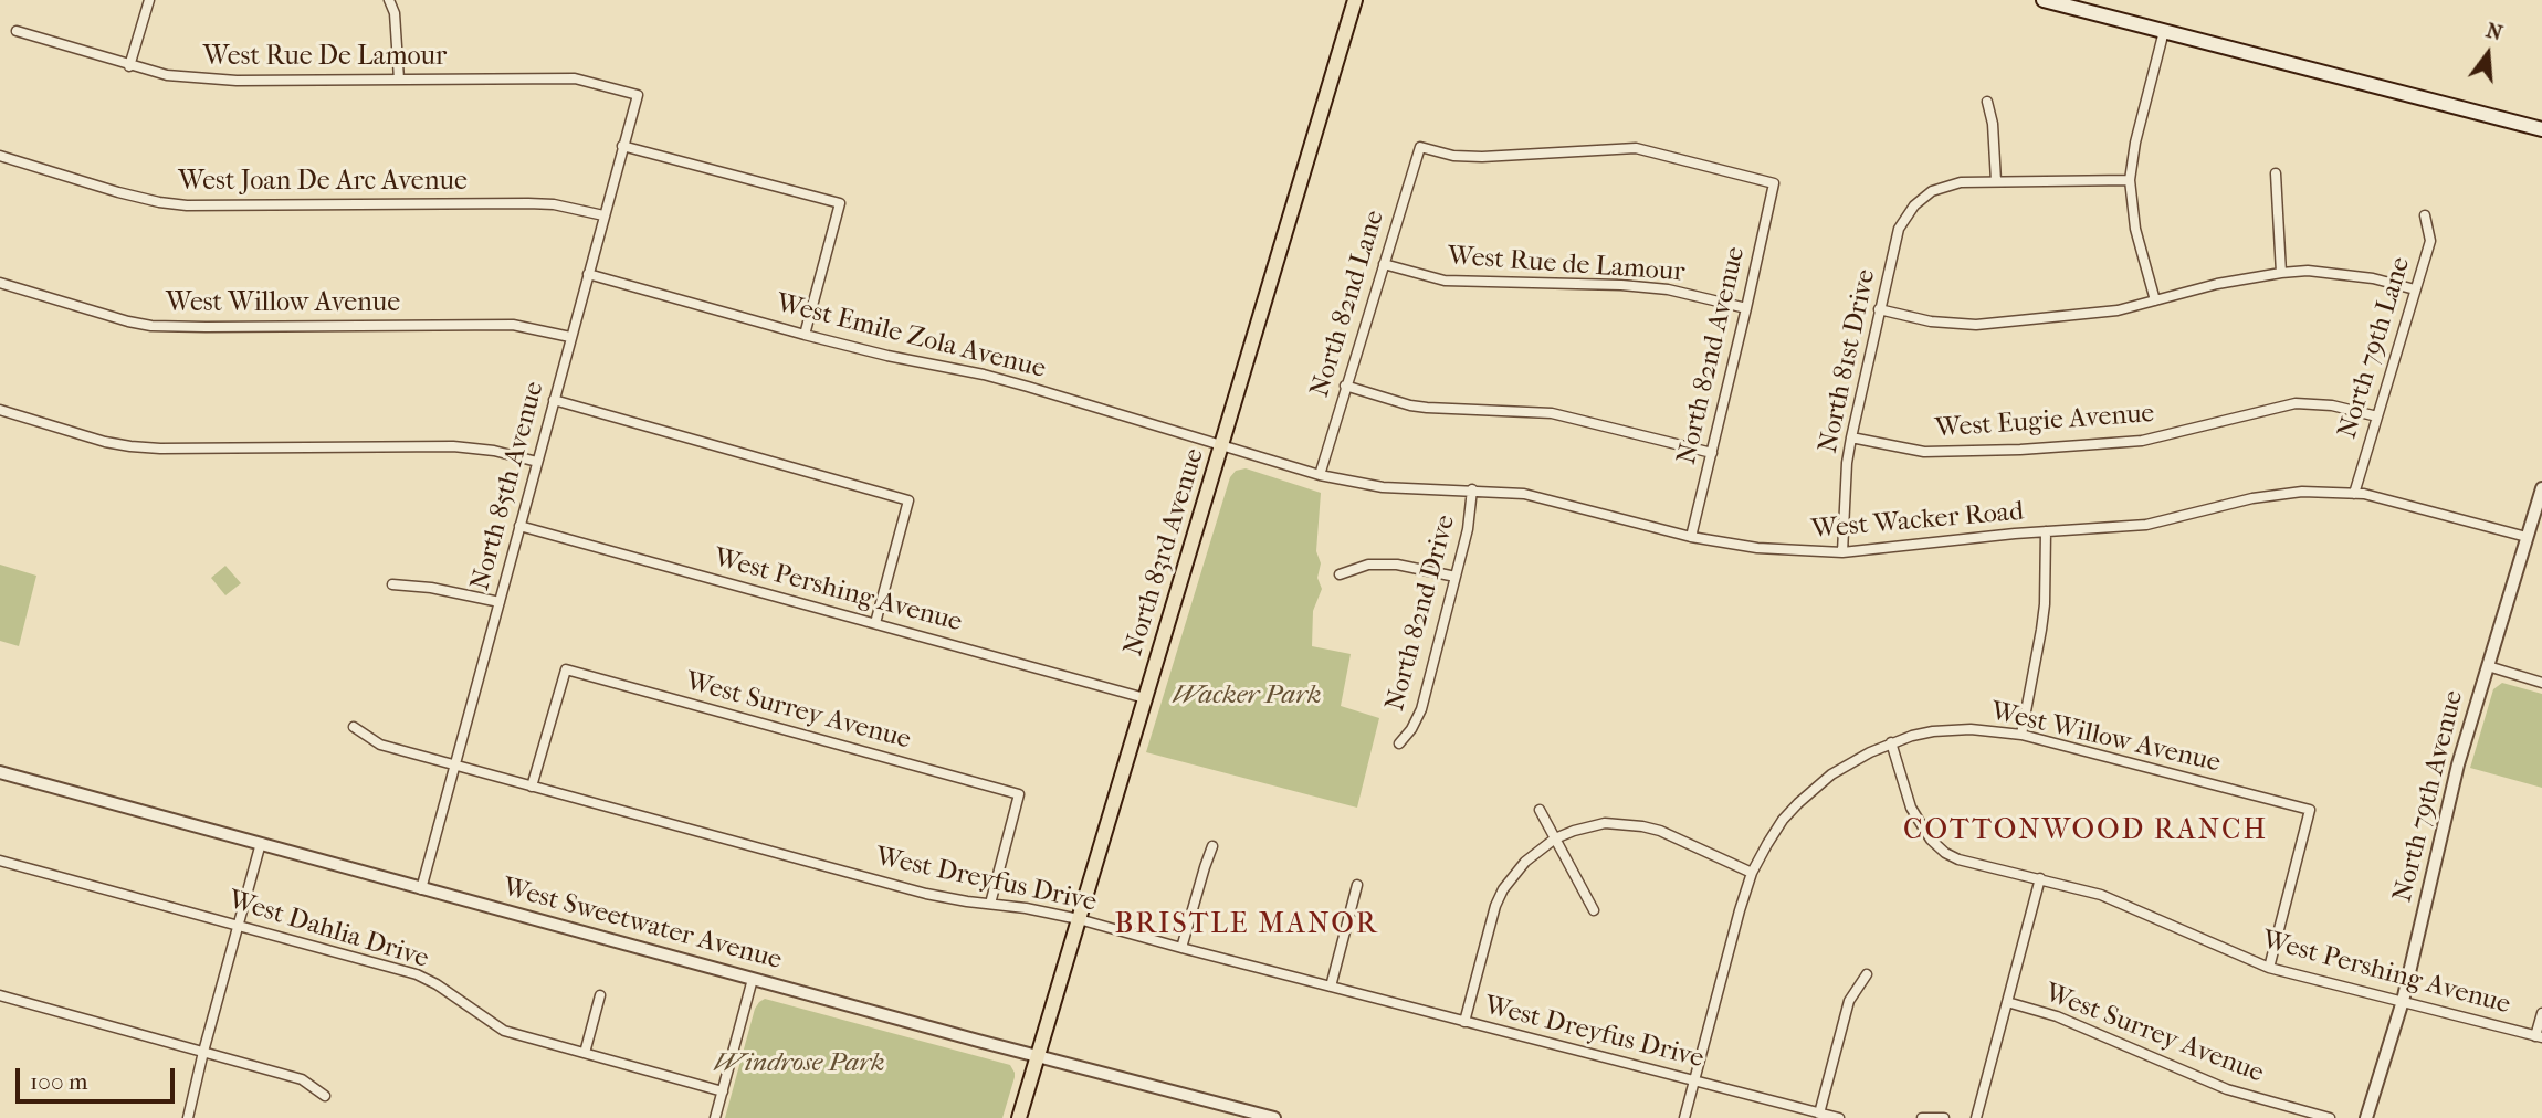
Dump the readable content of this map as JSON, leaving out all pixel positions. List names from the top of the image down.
{
  "streets": {
    "main road": ["North 83rd Avenue"],
    "street": [
      "West Rue De Lamour",
      "West Joan De Arc Avenue",
      "West Rue de Lamour",
      "West Willow Avenue",
      "North 82nd Lane",
      "West Emile Zola Avenue",
      "North 79th Lane",
      "North 82nd Avenue",
      "North 81st Drive",
      "West Eugie Avenue",
      "North 85th Avenue",
      "West Wacker Road",
      "West Pershing Avenue",
      "North 82nd Drive",
      "West Surrey Avenue",
      "North 79th Avenue",
      "West Dreyfus Drive",
      "West Sweetwater Avenue",
      "West Dahlia Drive"
    ]
  },
  "crossings": [
    ["West Rue De Lamour", "North 85th Avenue"],
    ["West Joan De Arc Avenue", "North 85th Avenue"],
    ["West Rue de Lamour", "North 82nd Lane"],
    ["West Rue de Lamour", "North 82nd Avenue"],
    ["West Willow Avenue", "North 85th Avenue"],
    ["West Willow Avenue", "West Pershing Avenue"],
    ["West Willow Avenue", "West Dreyfus Drive"],
    ["North 82nd Lane", "North 82nd Avenue"],
    ["North 82nd Lane", "West Wacker Road"],
    ["West Emile Zola Avenue", "North 85th Avenue"],
    ["West Emile Zola Avenue", "West Wacker Road"],
    ["West Emile Zola Avenue", "North 83rd Avenue"],
    ["North 79th Lane", "West Eugie Avenue"],
    ["North 79th Lane", "West Wacker Road"],
    ["North 82nd Avenue", "West Wacker Road"],
    ["North 81st Drive", "West Eugie Avenue"],
    ["North 81st Drive", "West Wacker Road"],
    ["North 85th Avenue", "West Pershing Avenue"],
    ["North 85th Avenue", "West Dreyfus Drive"],
    ["North 85th Avenue", "West Sweetwater Avenue"],
    ["West Wacker Road", "North 83rd Avenue"],
    ["West Wacker Road", "North 82nd Drive"],
    ["West Wacker Road", "North 79th Avenue"],
    ["North 83rd Avenue", "West Pershing Avenue"],
    ["North 83rd Avenue", "West Dreyfus Drive"],
    ["North 83rd Avenue", "West Sweetwater Avenue"],
    ["West Pershing Avenue", "North 79th Avenue"],
    ["West Surrey Avenue", "West Dreyfus Drive"]
  ],
  "districts": ["COTTONWOOD RANCH", "BRISTLE MANOR"],
  "parks": ["Wacker Park", "Windrose Park"],
  "scale_bar": "100 m",
  "north": "top"
}
